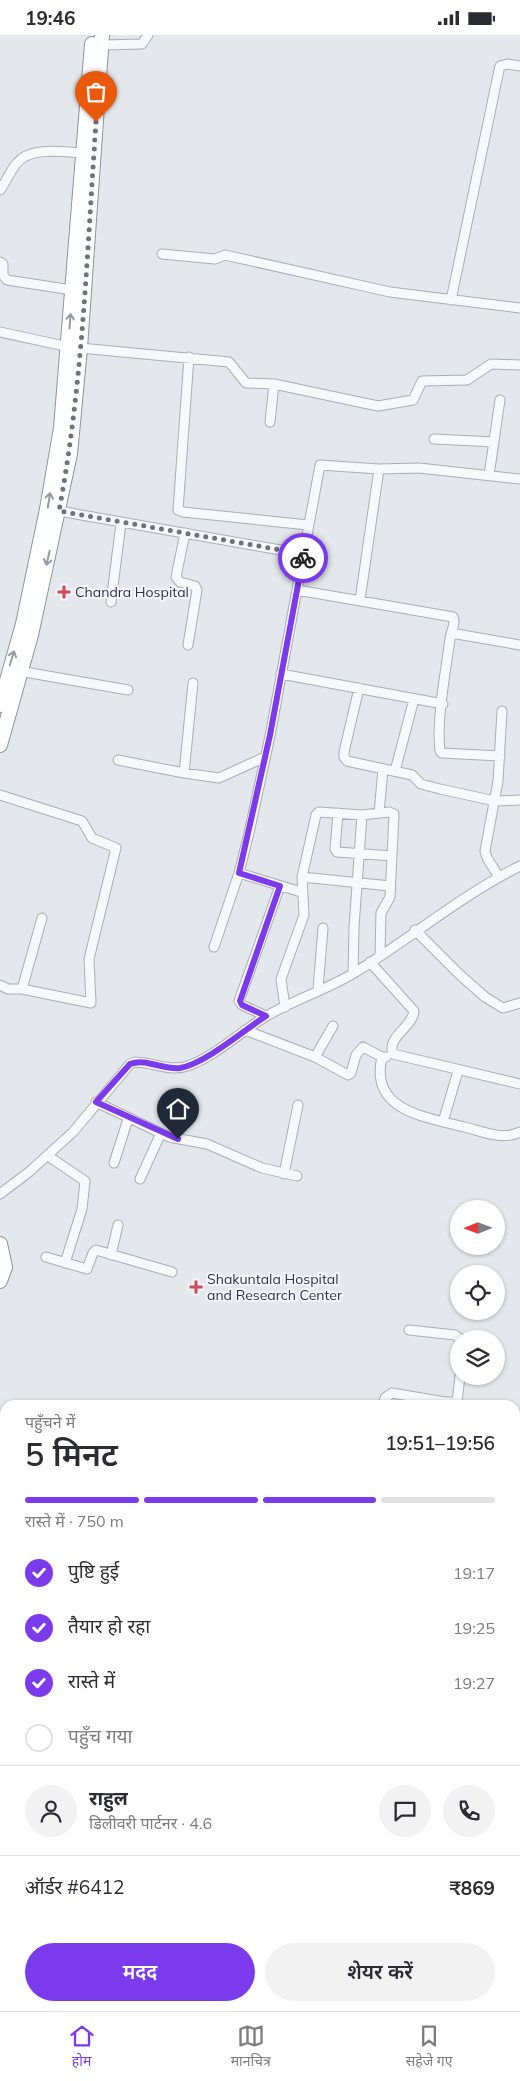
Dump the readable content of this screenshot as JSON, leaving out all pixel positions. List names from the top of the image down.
{
  "places": {
    "health": ["Chandra Hospital", "Shakuntala Hospital and Research Center"]
  },
  "north": "left",
  "page": {
    "status": "19:46",
    "heading": ["5 मिनट", "पहुँचने में", "19:51–19:56"],
    "panel": [
      "राहुल",
      "डिलीवरी पार्टनर · 4.6",
      "ऑर्डर #6412",
      "₹869"
    ],
    "bar": "रास्ते में · 750 m",
    "list": [
      ["पुष्टि हुई", "19:17"],
      ["तैयार हो रहा", "19:25"],
      ["रास्ते में", "19:27"],
      "पहुँच गया"
    ],
    "buttons": ["मदद", "शेयर करें"],
    "tabs": ["होम", "मानचित्र", "सहेजे गए"]
  }
}
